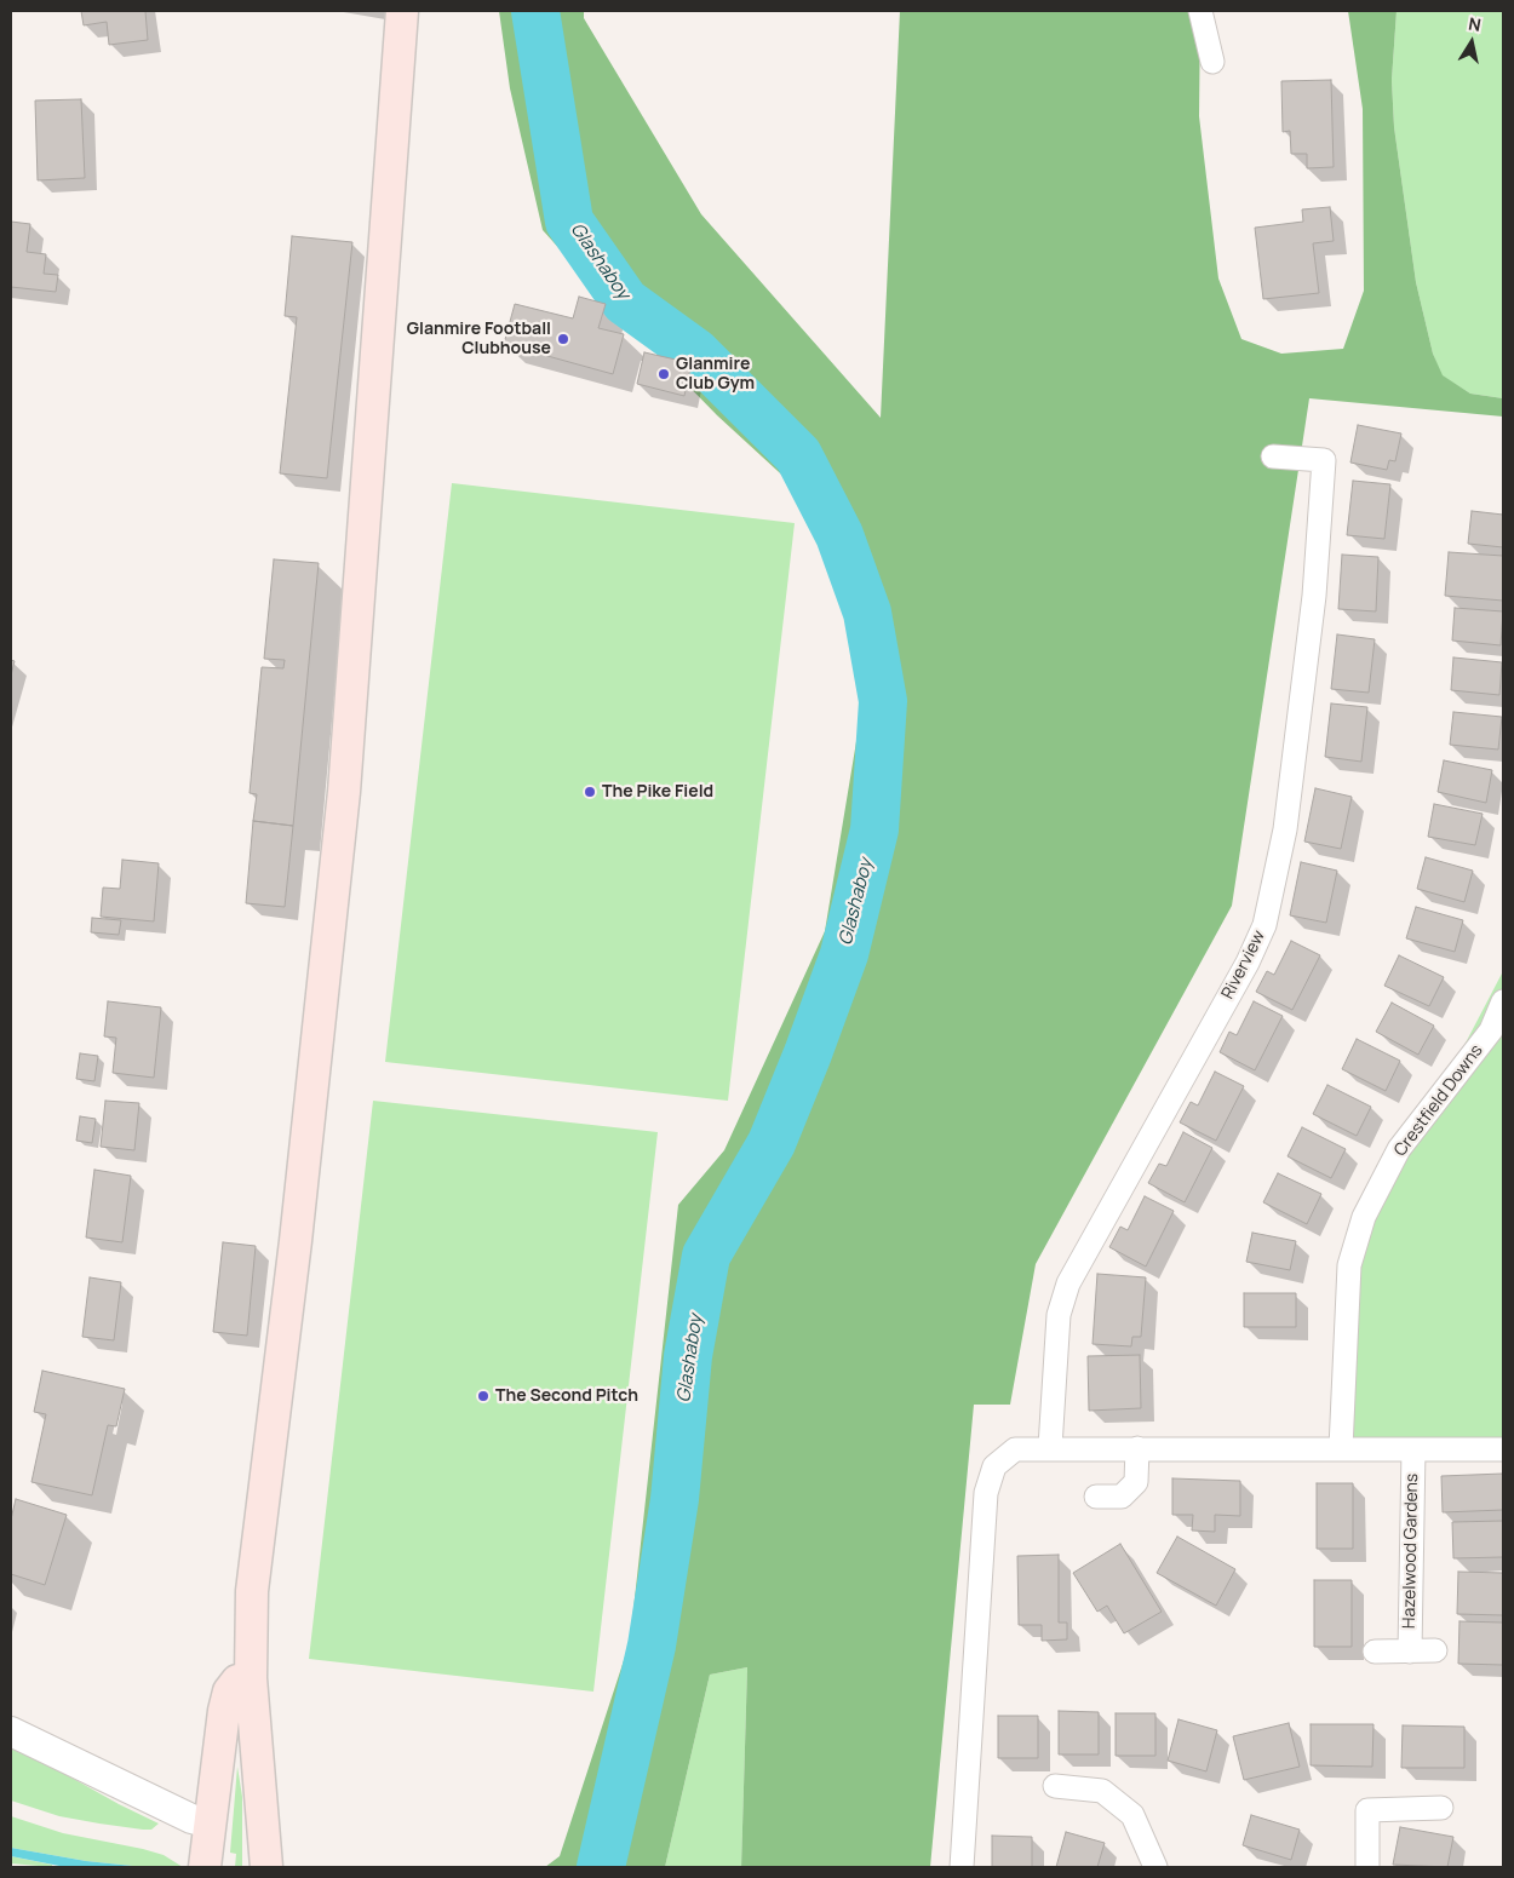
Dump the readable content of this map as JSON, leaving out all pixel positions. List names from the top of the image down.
{
  "streets": {
    "street": ["Riverview", "Crestfield Downs", "Hazelwood Gardens"]
  },
  "water": ["Glashaboy"],
  "places": [
    "Glanmire Football Clubhouse",
    "Glanmire Club Gym",
    "The Pike Field",
    "The Second Pitch"
  ],
  "north": "top"
}
